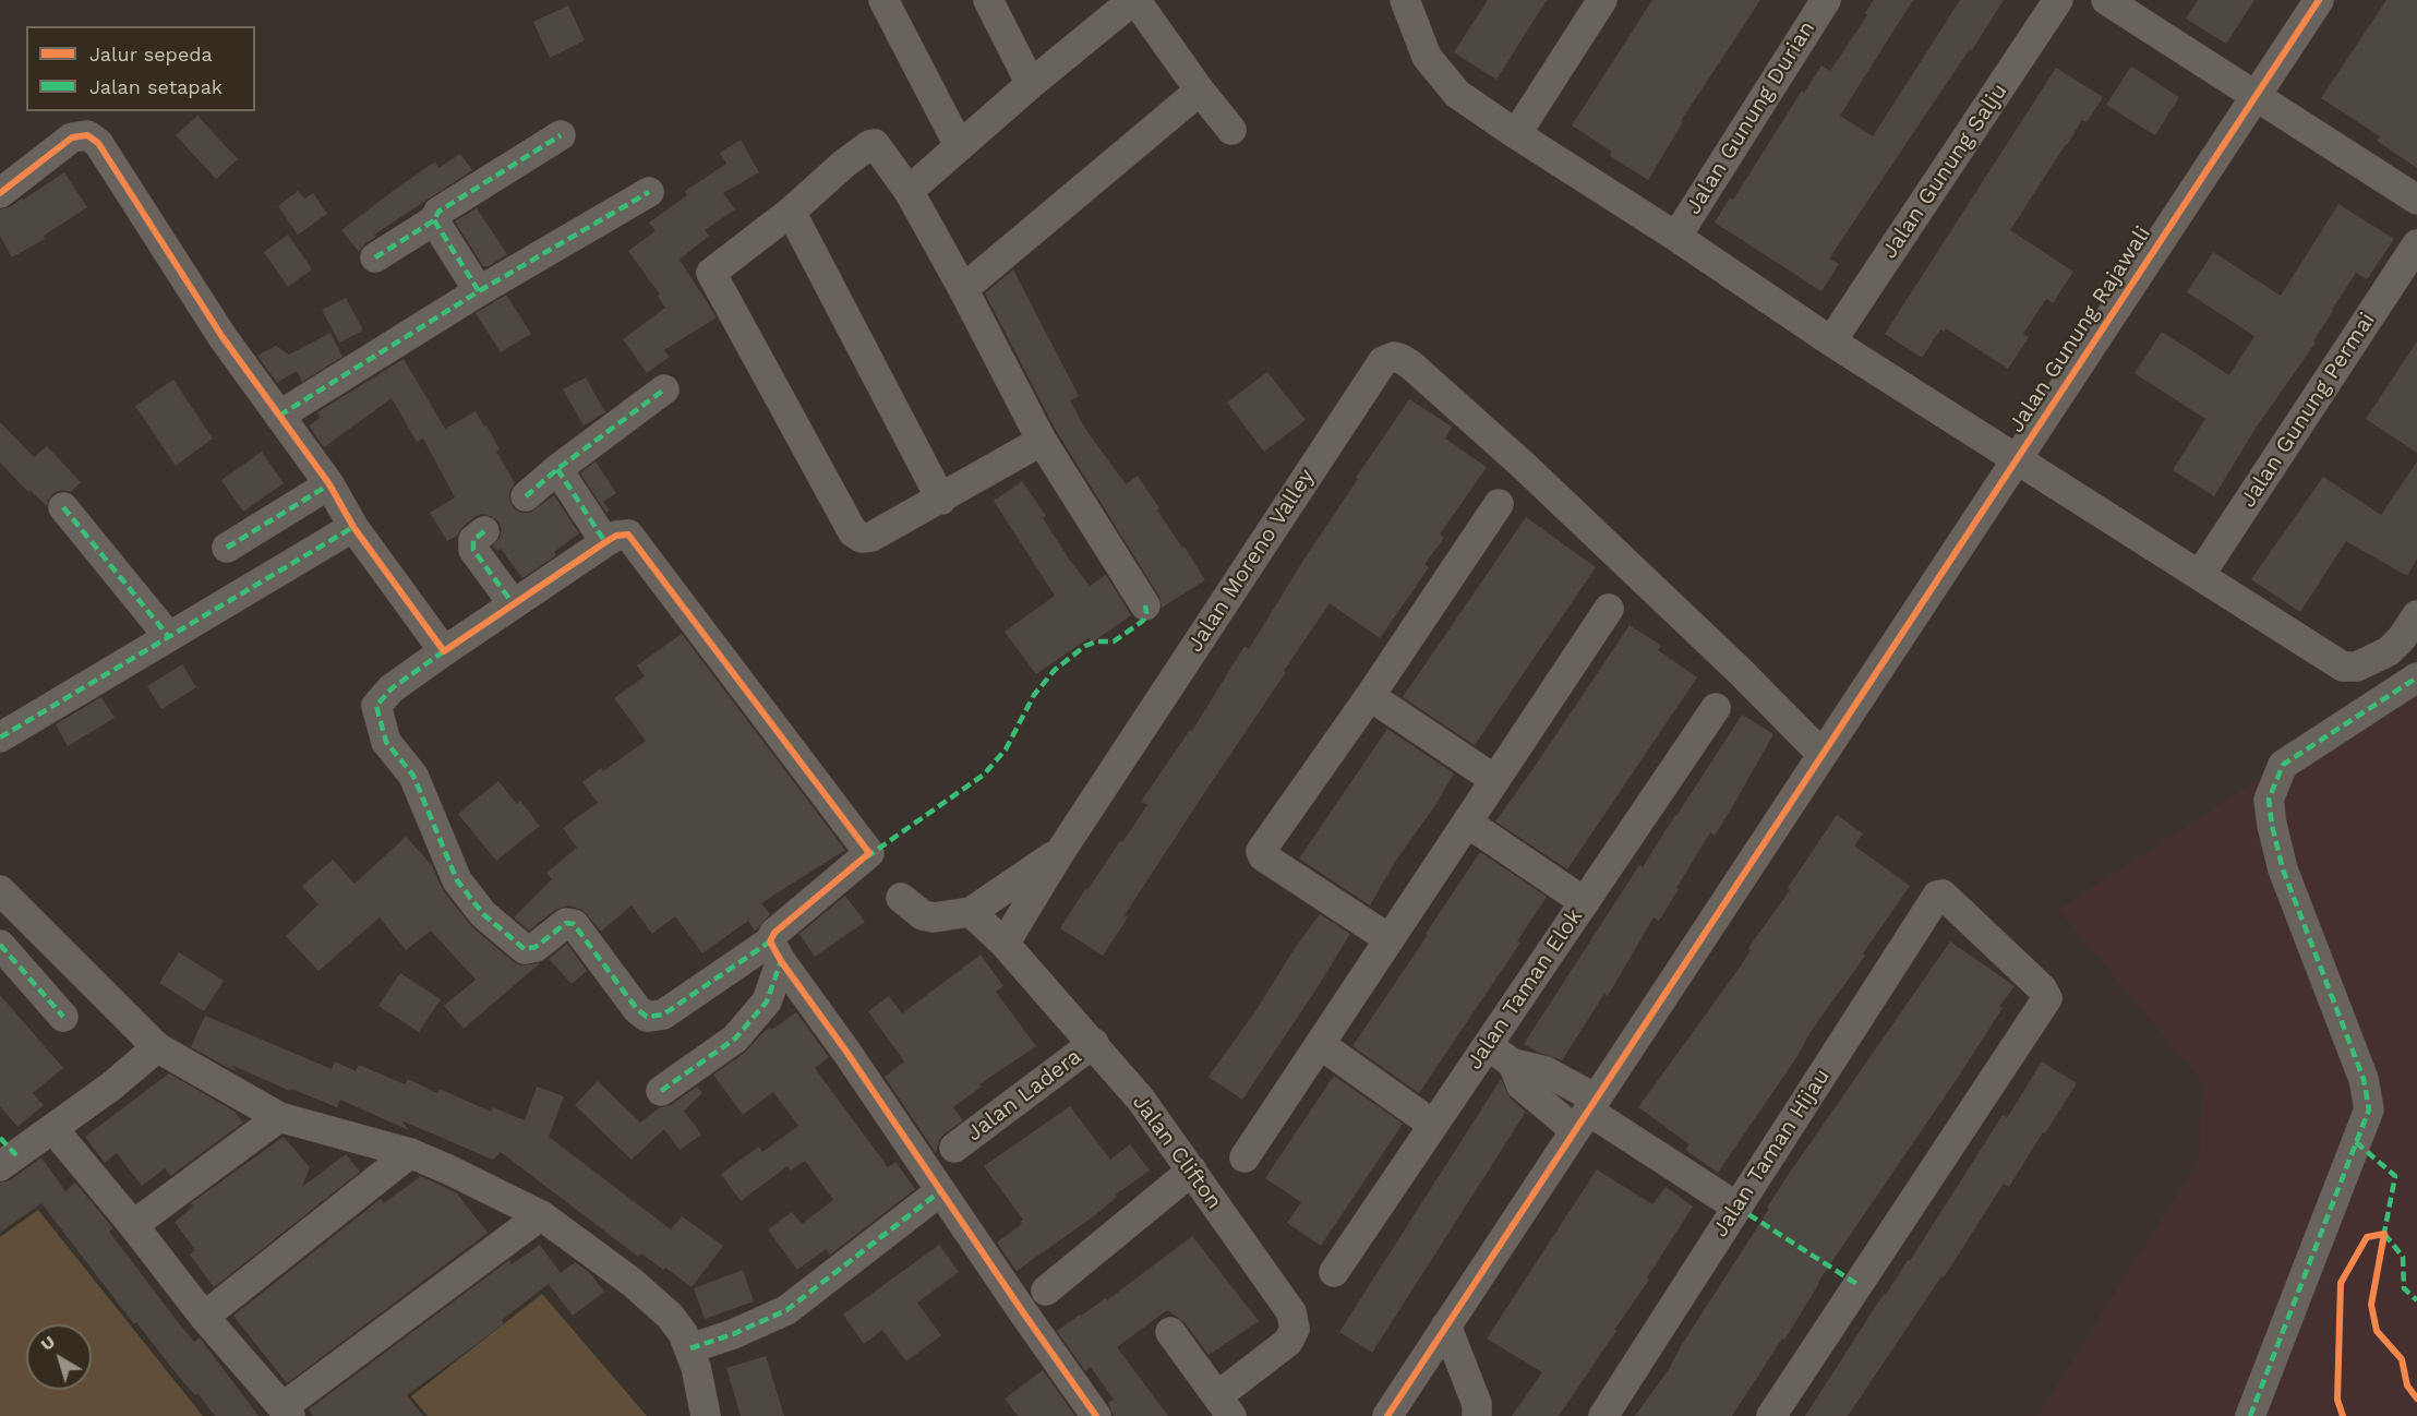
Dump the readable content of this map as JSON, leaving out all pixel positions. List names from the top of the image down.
{
  "streets": {
    "street": [
      "Jalan Gunung Durian",
      "Jalan Gunung Salju",
      "Jalan Gunung Rajawali",
      "Jalan Gunung Permai",
      "Jalan Moreno Valley",
      "Jalan Taman Elok",
      "Jalan Ladera",
      "Jalan Clifton",
      "Jalan Taman Hijau"
    ]
  },
  "crossings": [
    ["Jalan Gunung Rajawali", "Jalan Moreno Valley"],
    ["Jalan Moreno Valley", "Jalan Clifton"],
    ["Jalan Ladera", "Jalan Clifton"]
  ],
  "legend": ["Jalur sepeda", "Jalan setapak"],
  "north": "top left"
}
